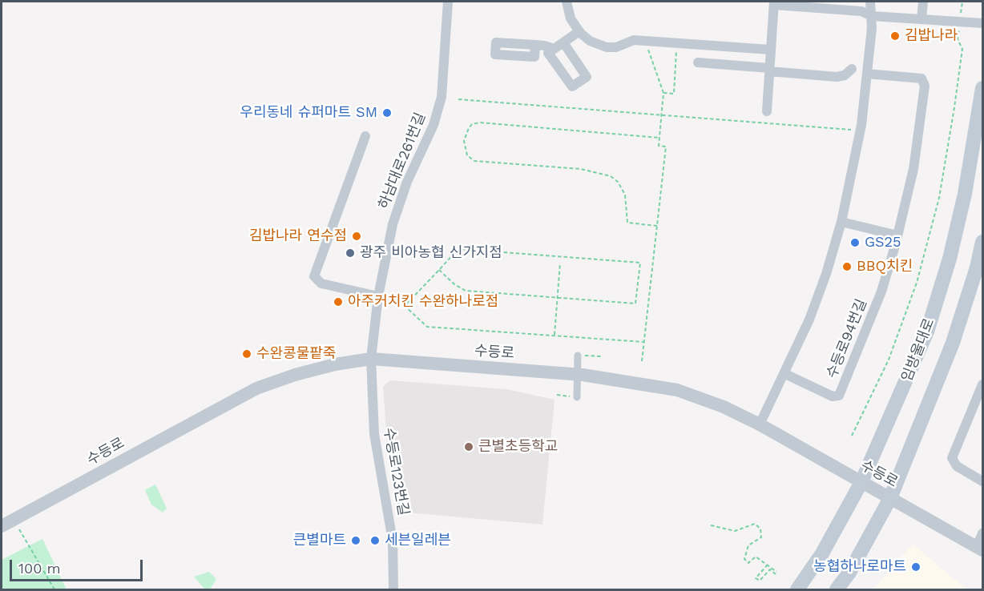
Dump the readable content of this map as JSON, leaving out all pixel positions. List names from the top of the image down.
{
  "streets": {
    "main road": ["임방울대로"],
    "street": [
      "하남대로261번길",
      "수등로94번길",
      "수등로",
      "수등로123번길"
    ]
  },
  "crossings": [
    ["하남대로261번길", "수등로"],
    ["하남대로261번길", "수등로123번길"],
    ["임방울대로", "수등로"],
    ["수등로", "수등로123번길"]
  ],
  "places": [
    "김밥나라",
    "우리동네 슈퍼마트 SM",
    "김밥나라 연수점",
    "GS25",
    "광주 비아농협 신가지점",
    "BBQ치킨",
    "아주커치킨 수완하나로점",
    "수완콩물팥죽",
    "큰별초등학교",
    "큰별마트",
    "세븐일레븐",
    "농협하나로마트"
  ],
  "scale_bar": "100 m"
}
